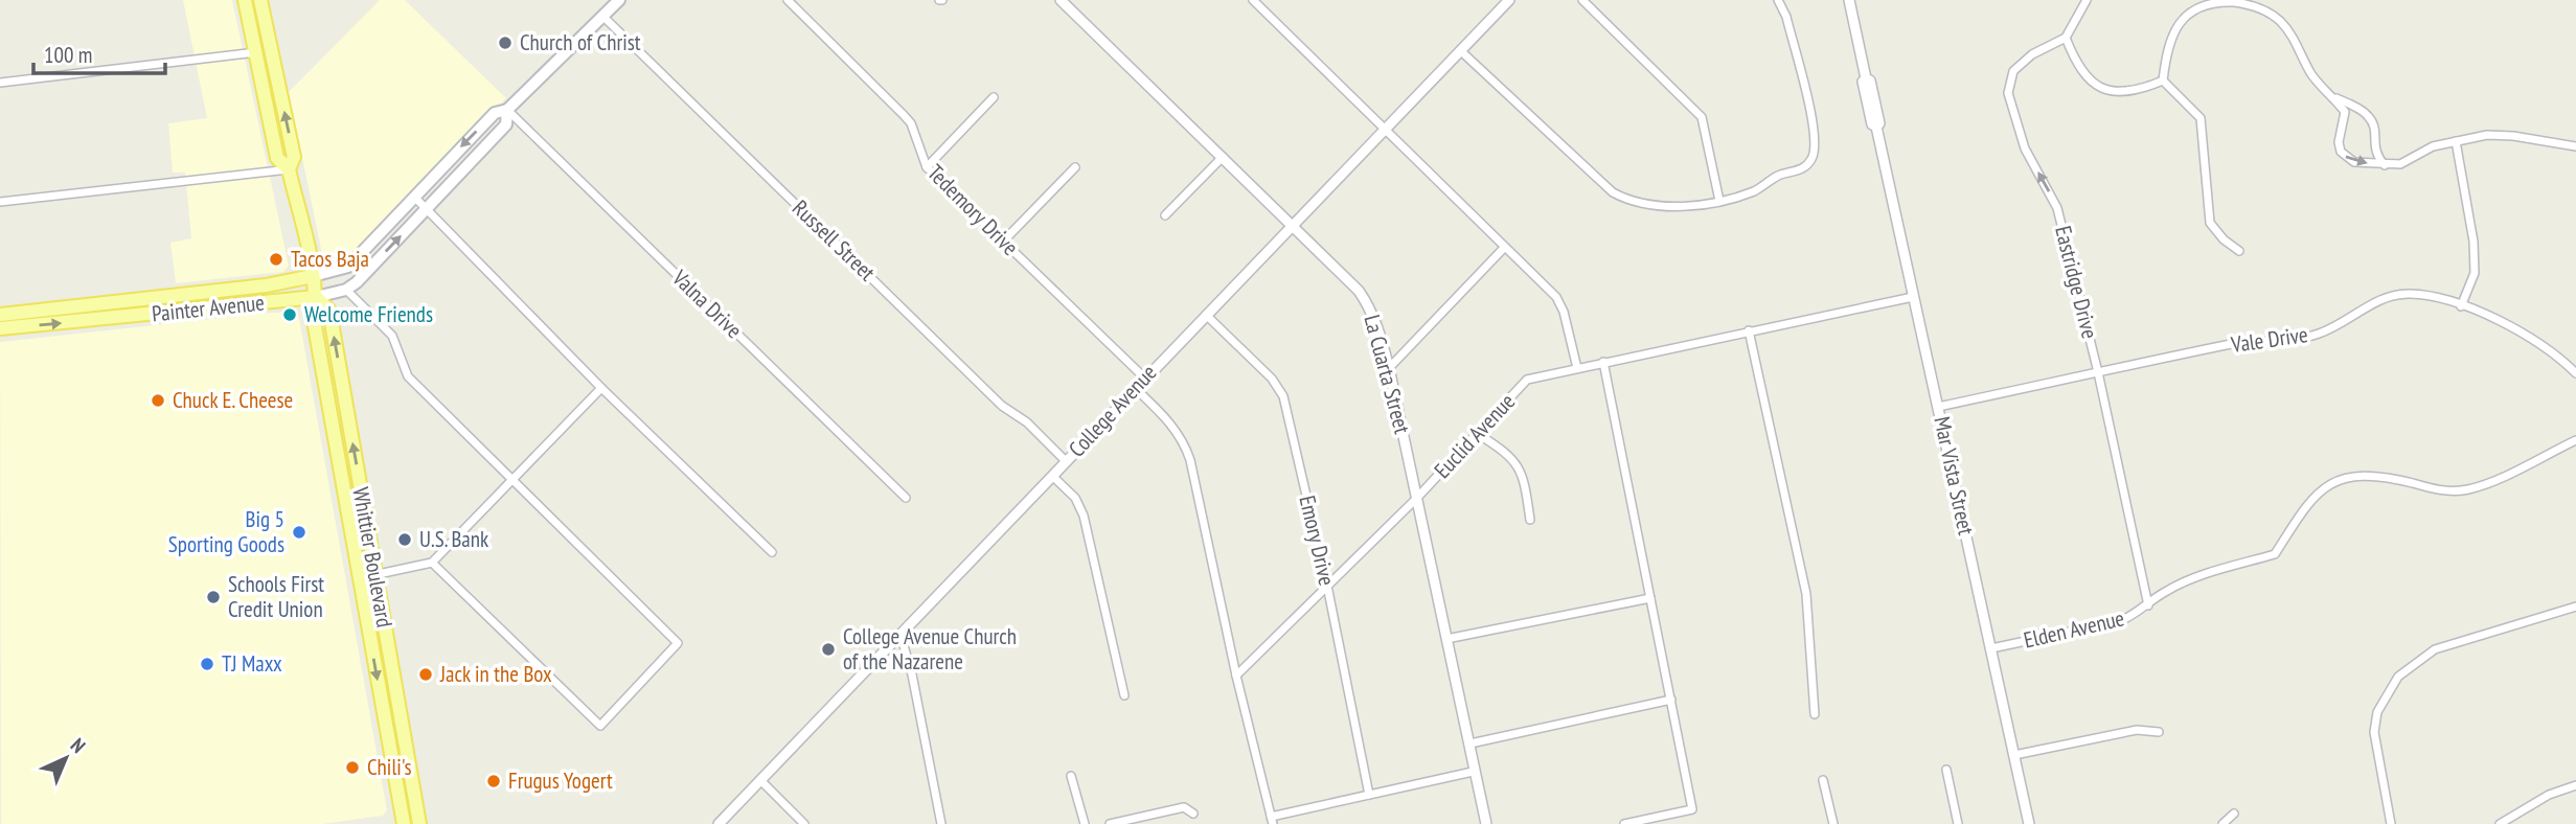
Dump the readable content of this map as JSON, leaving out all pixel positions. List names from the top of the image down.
{
  "streets": {
    "main road": ["Painter Avenue", "Whittier Boulevard"],
    "street": [
      "Tedemory Drive",
      "Russell Street",
      "Eastridge Drive",
      "Valna Drive",
      "Vale Drive",
      "La Cuarta Street",
      "College Avenue",
      "Euclid Avenue",
      "Mar Vista Street",
      "Emory Drive",
      "Elden Avenue"
    ]
  },
  "crossings": [
    ["Tedemory Drive", "College Avenue"],
    ["Russell Street", "Painter Avenue"],
    ["Russell Street", "College Avenue"],
    ["Eastridge Drive", "Vale Drive"],
    ["Eastridge Drive", "Elden Avenue"],
    ["Valna Drive", "Painter Avenue"],
    ["Painter Avenue", "Whittier Boulevard"],
    ["Vale Drive", "Mar Vista Street"],
    ["La Cuarta Street", "College Avenue"],
    ["La Cuarta Street", "Euclid Avenue"],
    ["College Avenue", "Emory Drive"],
    ["Euclid Avenue", "Mar Vista Street"],
    ["Euclid Avenue", "Emory Drive"],
    ["Mar Vista Street", "Elden Avenue"]
  ],
  "one_way": ["Eastridge Drive"],
  "places": [
    "Church of Christ",
    "Tacos Baja",
    "Welcome Friends",
    "Chuck E. Cheese",
    "Big 5 Sporting Goods",
    "U.S. Bank",
    "Schools First Credit Union",
    "College Avenue Church of the Nazarene",
    "TJ Maxx",
    "Jack in the Box",
    "Chili's",
    "Frugus Yogert"
  ],
  "scale_bar": "100 m",
  "north": "top right"
}
